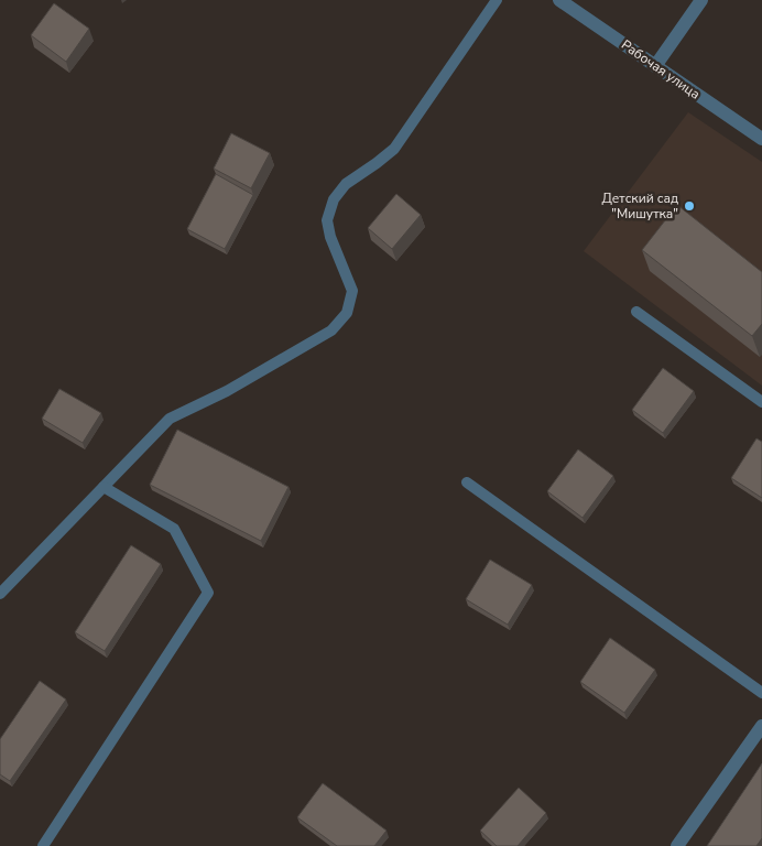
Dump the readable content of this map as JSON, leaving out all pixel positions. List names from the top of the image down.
{
  "streets": {
    "street": ["Рабочая улица"]
  },
  "places": ["Детский сад \"Мишутка\""]
}
